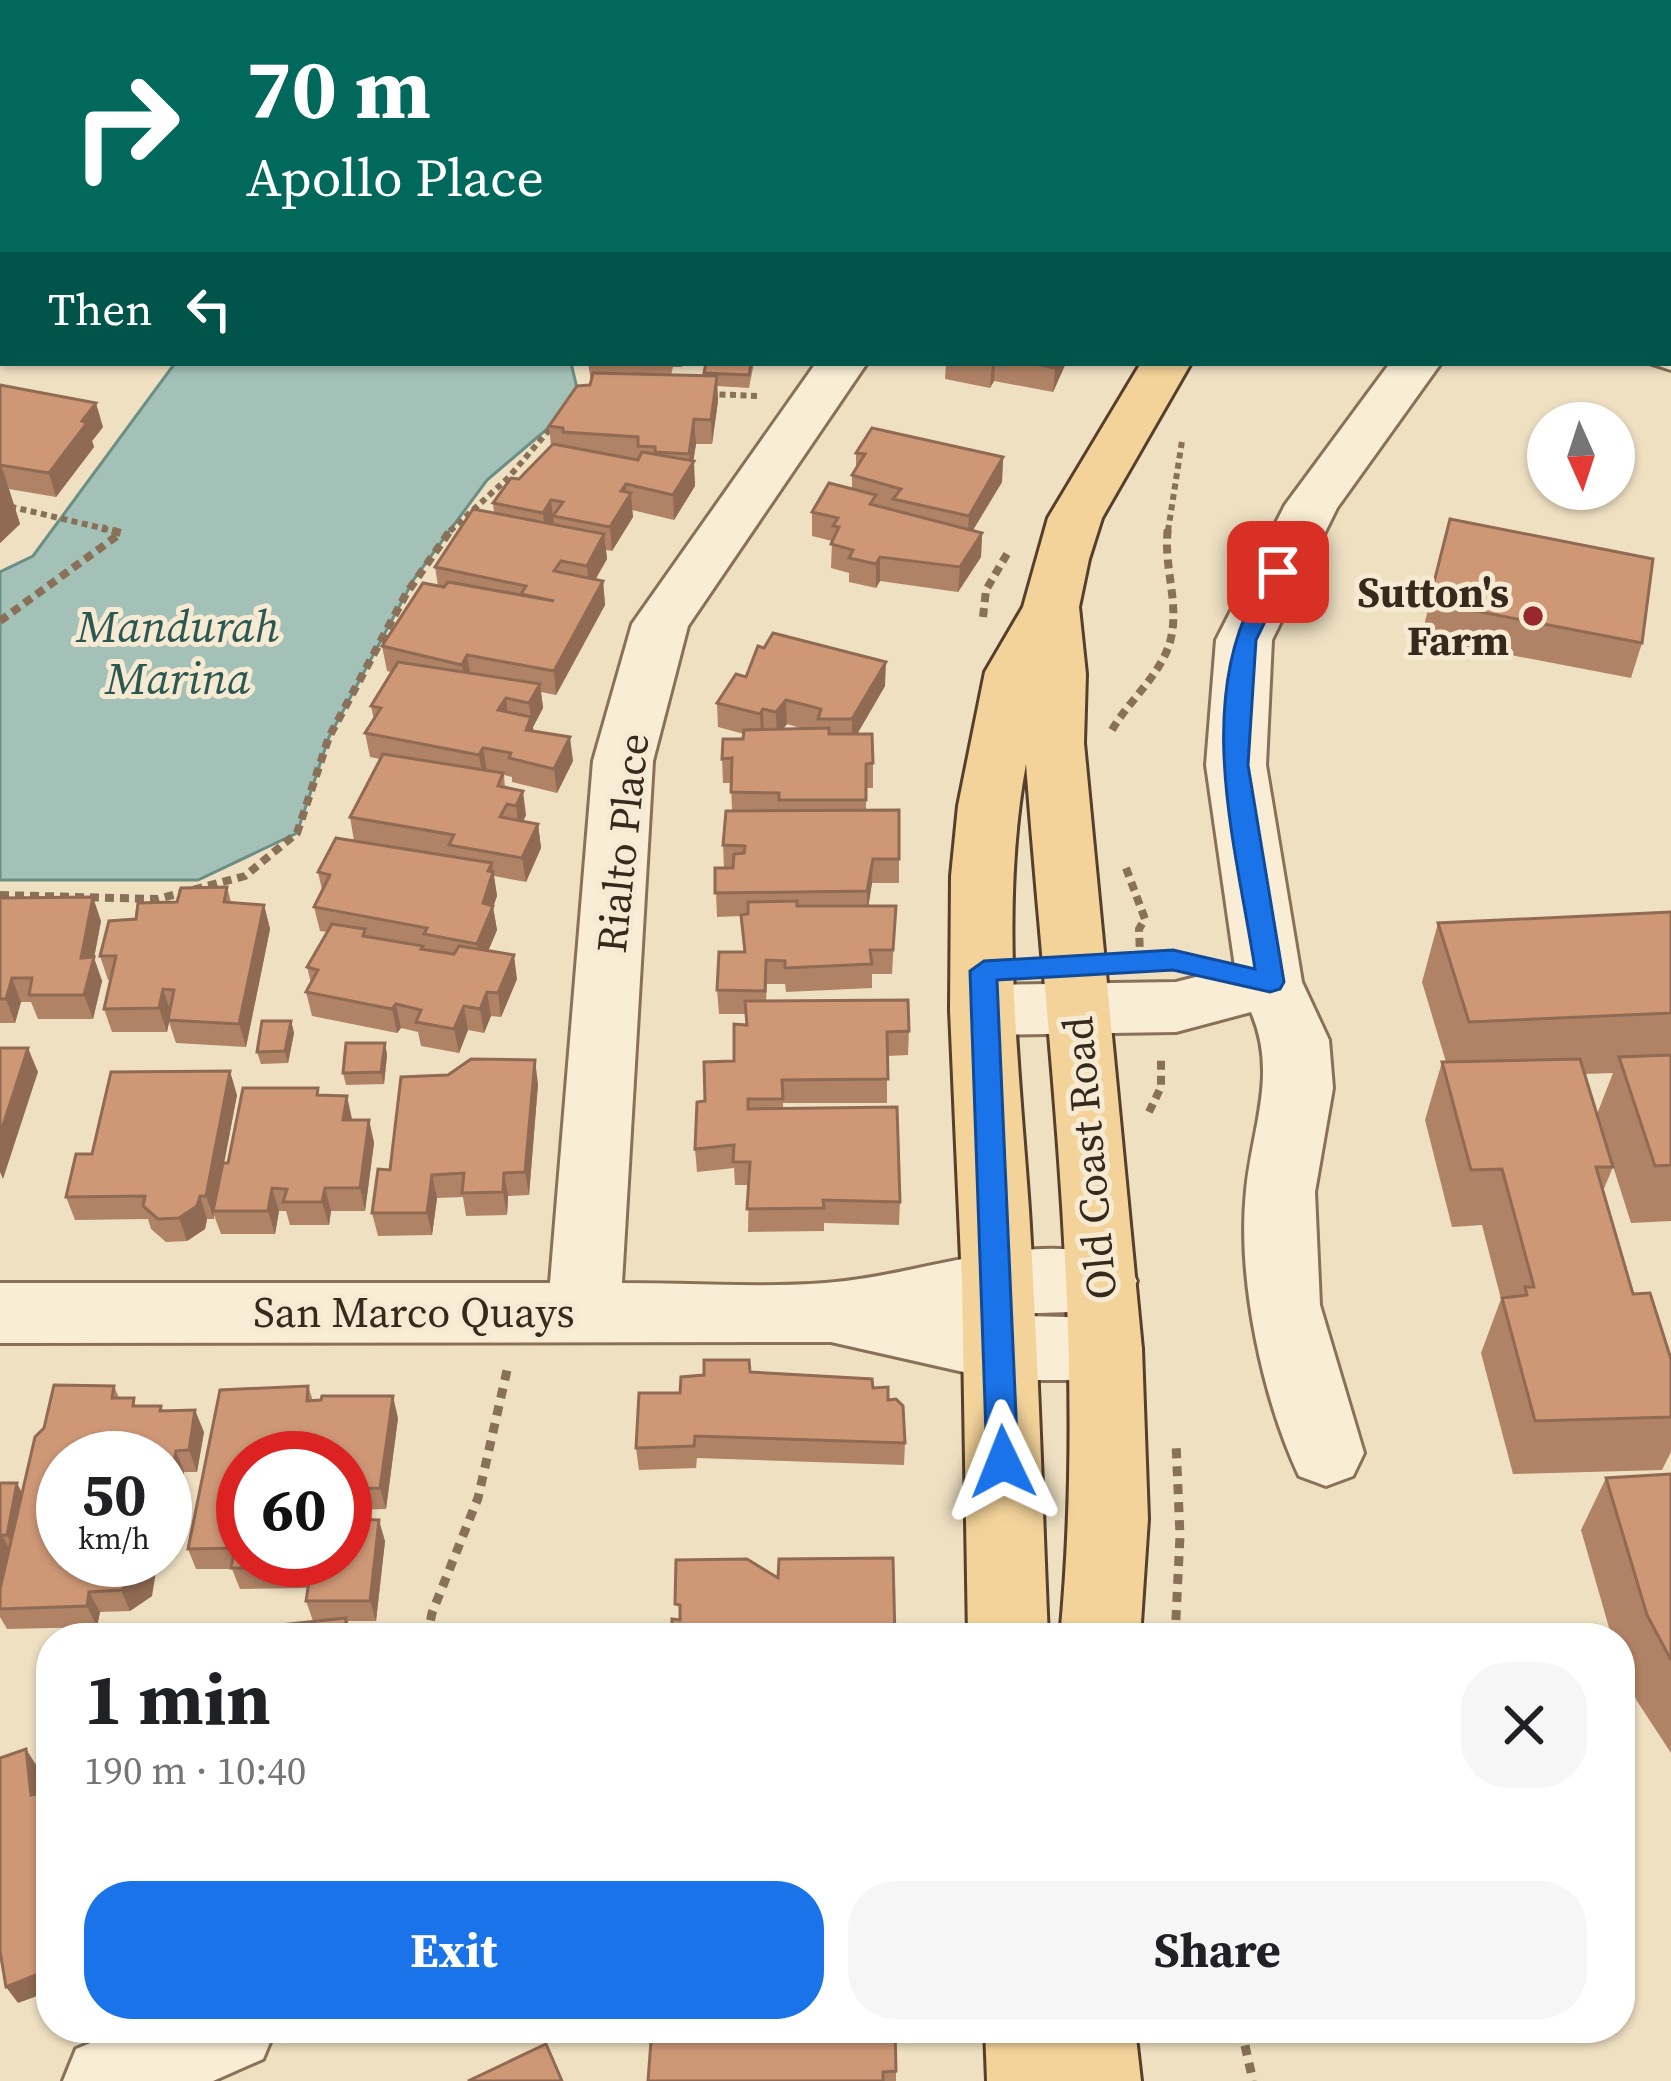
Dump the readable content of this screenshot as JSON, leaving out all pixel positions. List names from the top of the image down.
{
  "streets": {
    "main road": ["Old Coast Road"],
    "street": ["Rialto Place", "San Marco Quays"]
  },
  "crossings": [
    ["Rialto Place", "San Marco Quays"],
    ["Old Coast Road", "San Marco Quays"]
  ],
  "water": ["Mandurah Marina"],
  "places": ["Sutton's Farm"],
  "north": "bottom",
  "page": {
    "turn": ["70 m", "Apollo Place"],
    "then": "Then",
    "speed": "50 km/h",
    "limit": "60",
    "heading": ["1 min", "190 m · 10:40"],
    "buttons": ["Exit", "Share"]
  }
}
